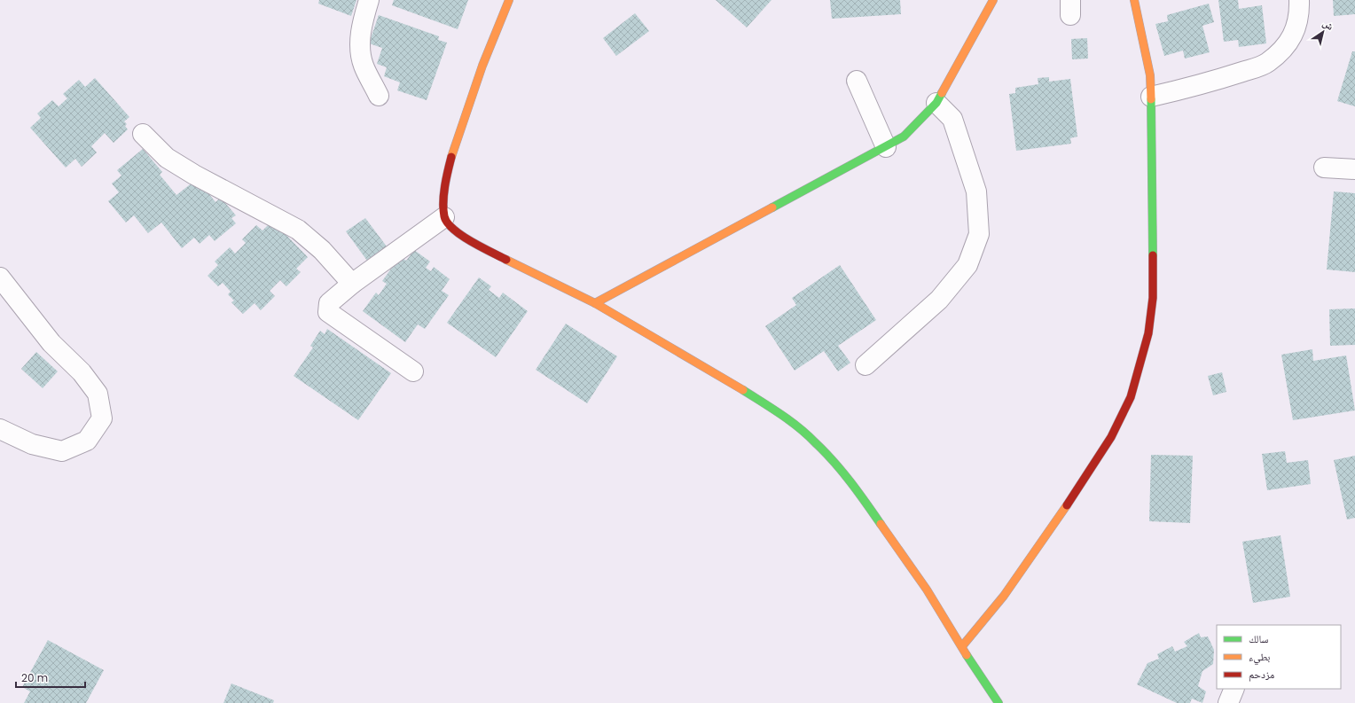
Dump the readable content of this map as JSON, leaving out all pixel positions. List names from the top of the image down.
{
  "legend": ["سالك", "بطيء", "مزدحم"],
  "scale_bar": "20 m",
  "north": "top right"
}
